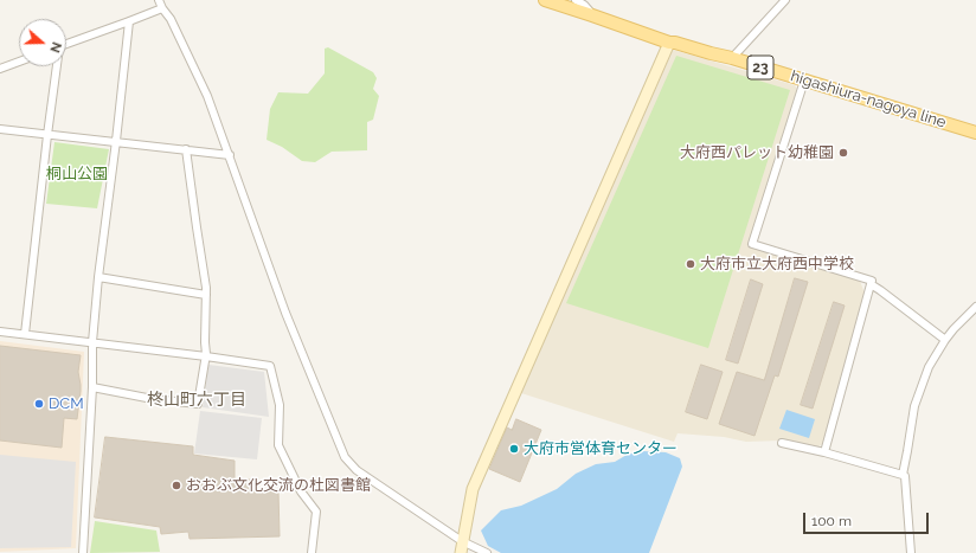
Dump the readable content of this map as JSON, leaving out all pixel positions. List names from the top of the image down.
{
  "streets": {
    "main road": ["23", "higashiura-nagoya line"]
  },
  "districts": ["柊山町六丁目"],
  "parks": ["桐山公園"],
  "places": [
    "大府西パレット幼稚園",
    "大府市立大府西中学校",
    "DCM",
    "大府市営体育センター",
    "おおぶ文化交流の杜図書館"
  ],
  "scale_bar": "100 m",
  "north": "right"
}
